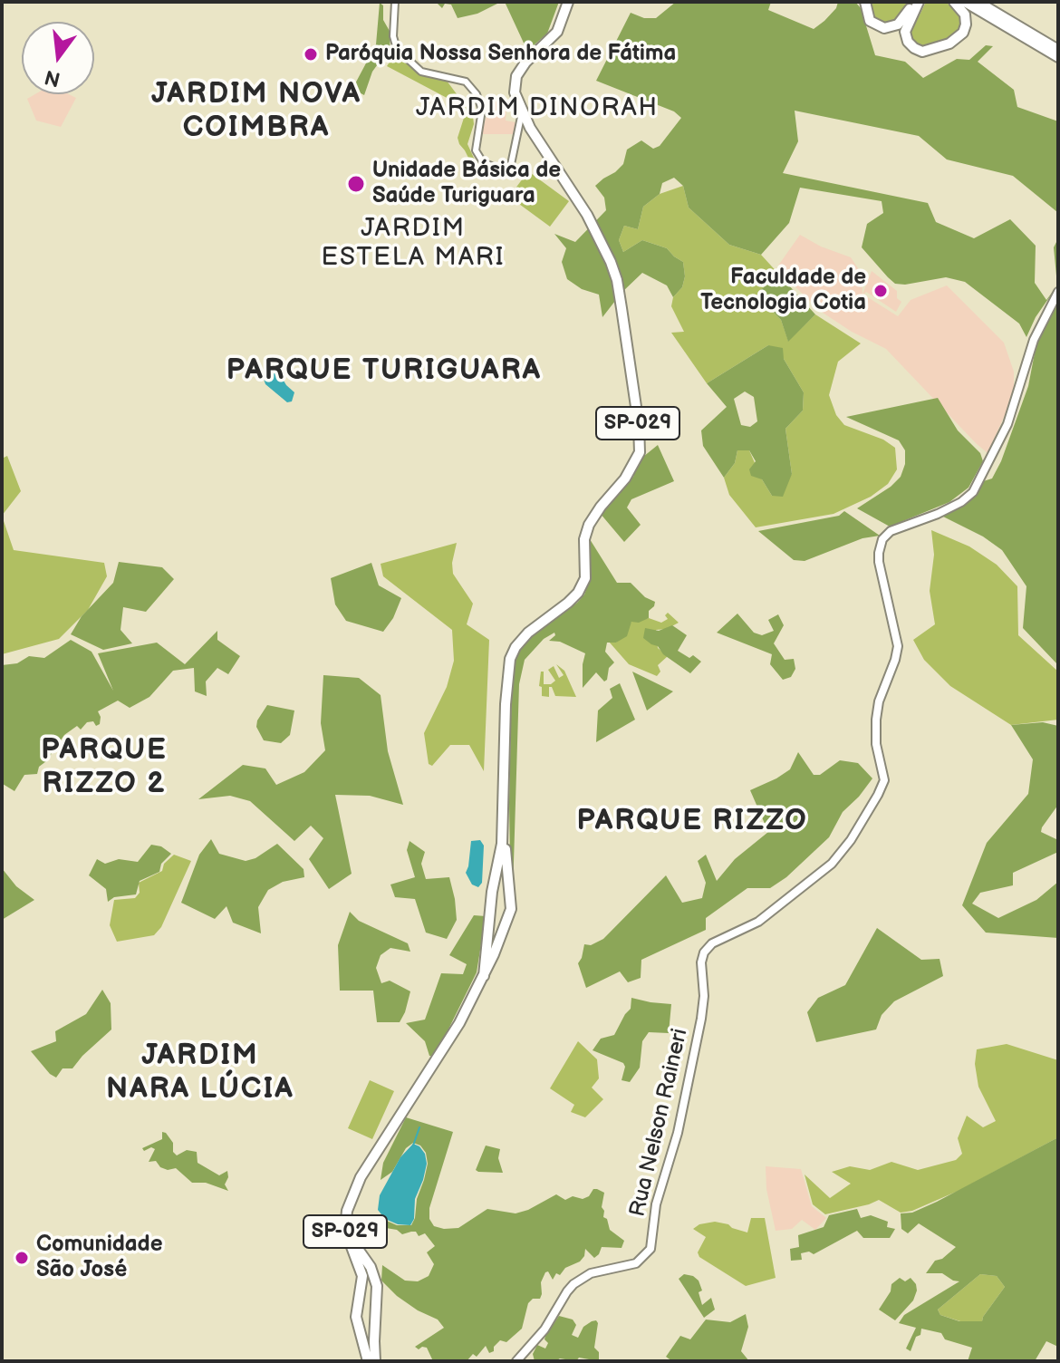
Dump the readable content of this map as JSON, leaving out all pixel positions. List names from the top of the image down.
{
  "streets": {
    "highway": ["SP-029"],
    "main road": ["Rua Nelson Raineri"]
  },
  "districts": [
    "JARDIM NOVA COIMBRA",
    "JARDIM DINORAH",
    "JARDIM ESTELA MARI",
    "PARQUE TURIGUARA",
    "PARQUE RIZZO 2",
    "PARQUE RIZZO",
    "JARDIM NARA LÚCIA"
  ],
  "places": [
    "Paróquia Nossa Senhora de Fátima",
    "Unidade Básica de Saúde Turiguara",
    "Faculdade de Tecnologia Cotia",
    "Comunidade São José"
  ],
  "north": "bottom"
}
